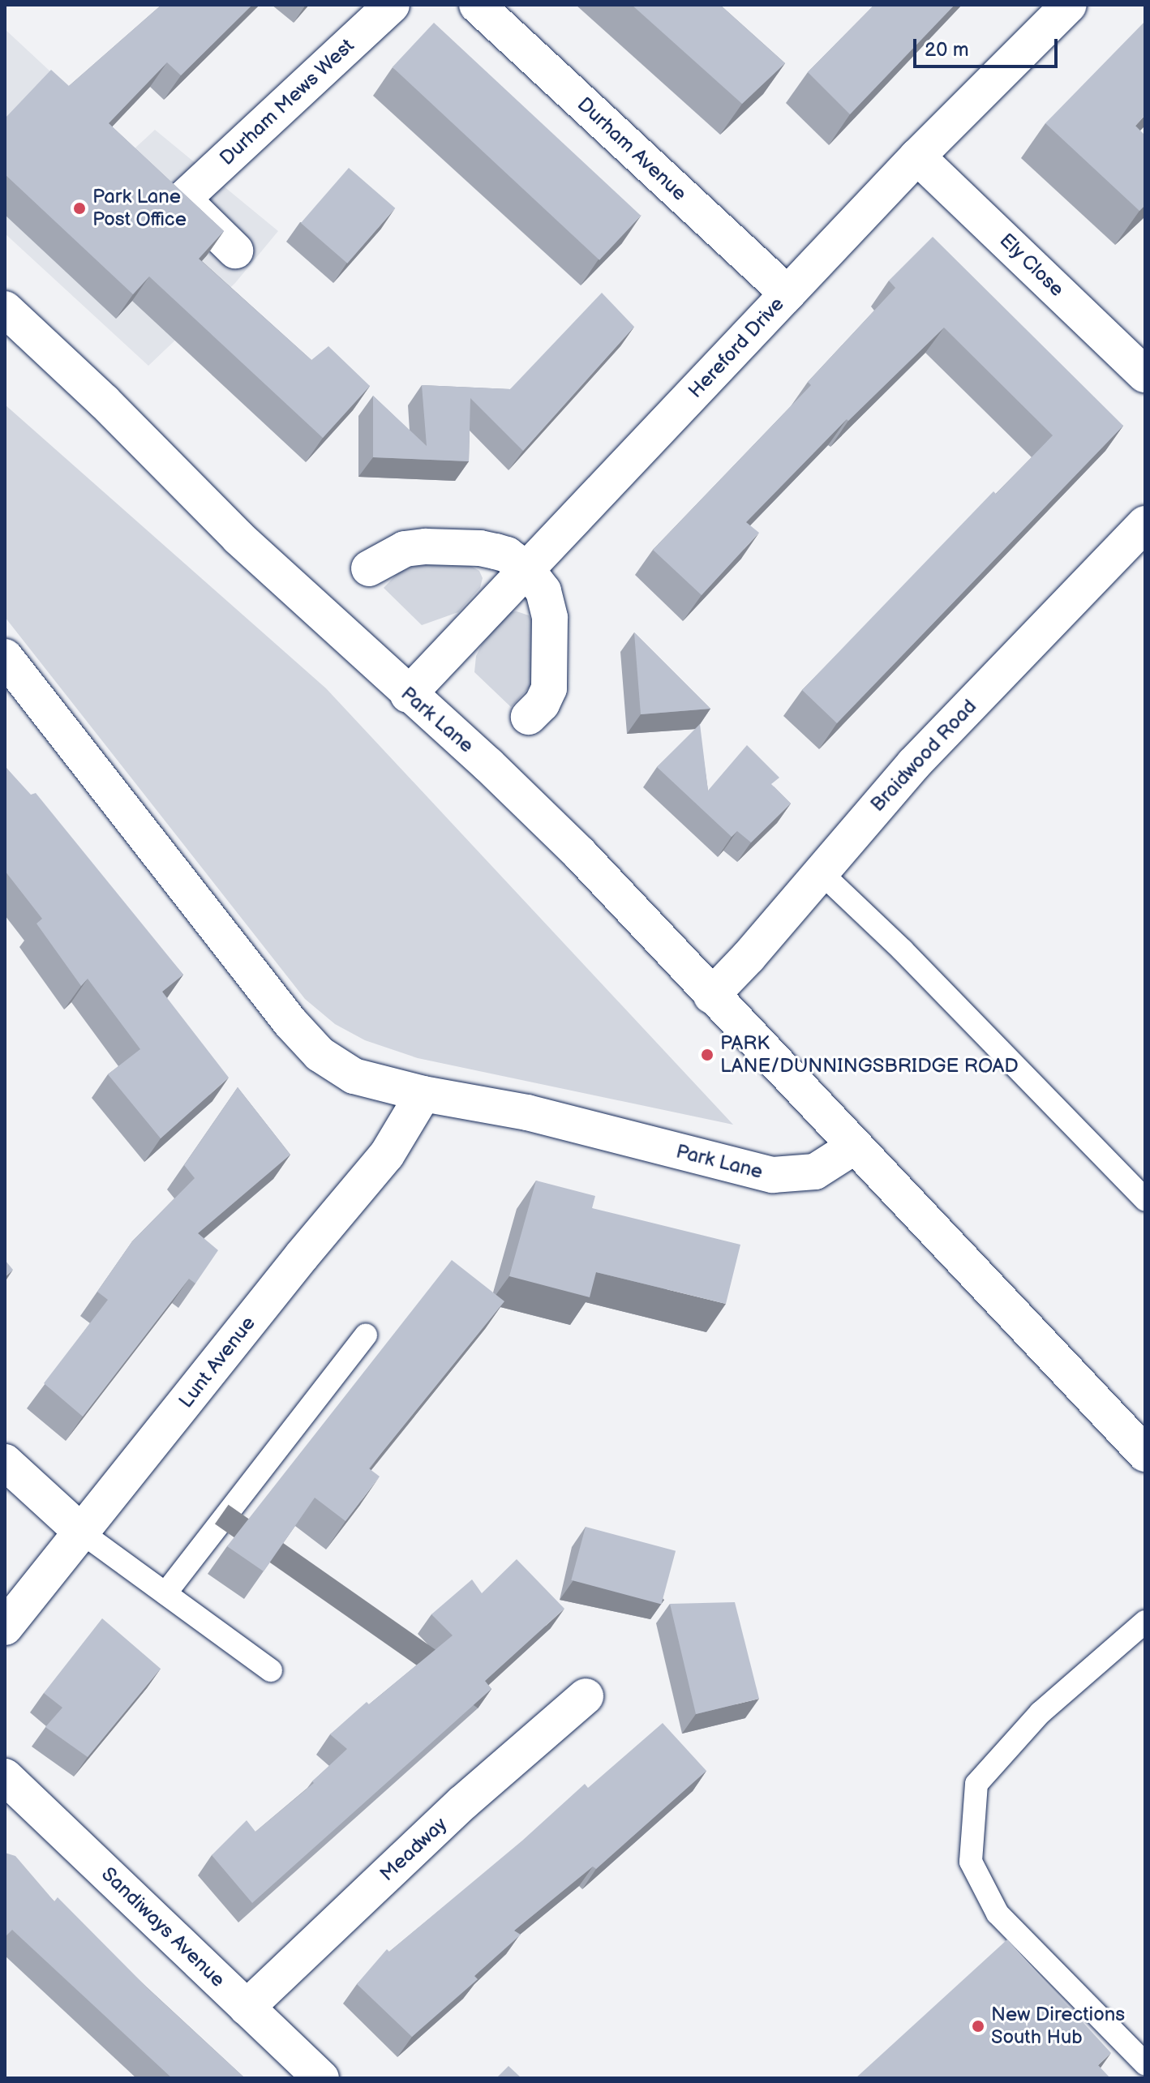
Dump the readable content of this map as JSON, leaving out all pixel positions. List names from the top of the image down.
{
  "streets": {
    "street": [
      "Durham Mews West",
      "Durham Avenue",
      "Ely Close",
      "Hereford Drive",
      "Park Lane",
      "Braidwood Road",
      "Lunt Avenue",
      "Meadway",
      "Sandiways Avenue"
    ]
  },
  "crossings": [
    ["Durham Avenue", "Hereford Drive"],
    ["Ely Close", "Hereford Drive"],
    ["Hereford Drive", "Park Lane"],
    ["Park Lane", "Braidwood Road"],
    ["Park Lane", "Lunt Avenue"],
    ["Meadway", "Sandiways Avenue"]
  ],
  "places": ["Park Lane Post Office", "PARK LANE/DUNNINGSBRIDGE ROAD", "New Directions South Hub"],
  "scale_bar": "20 m"
}
